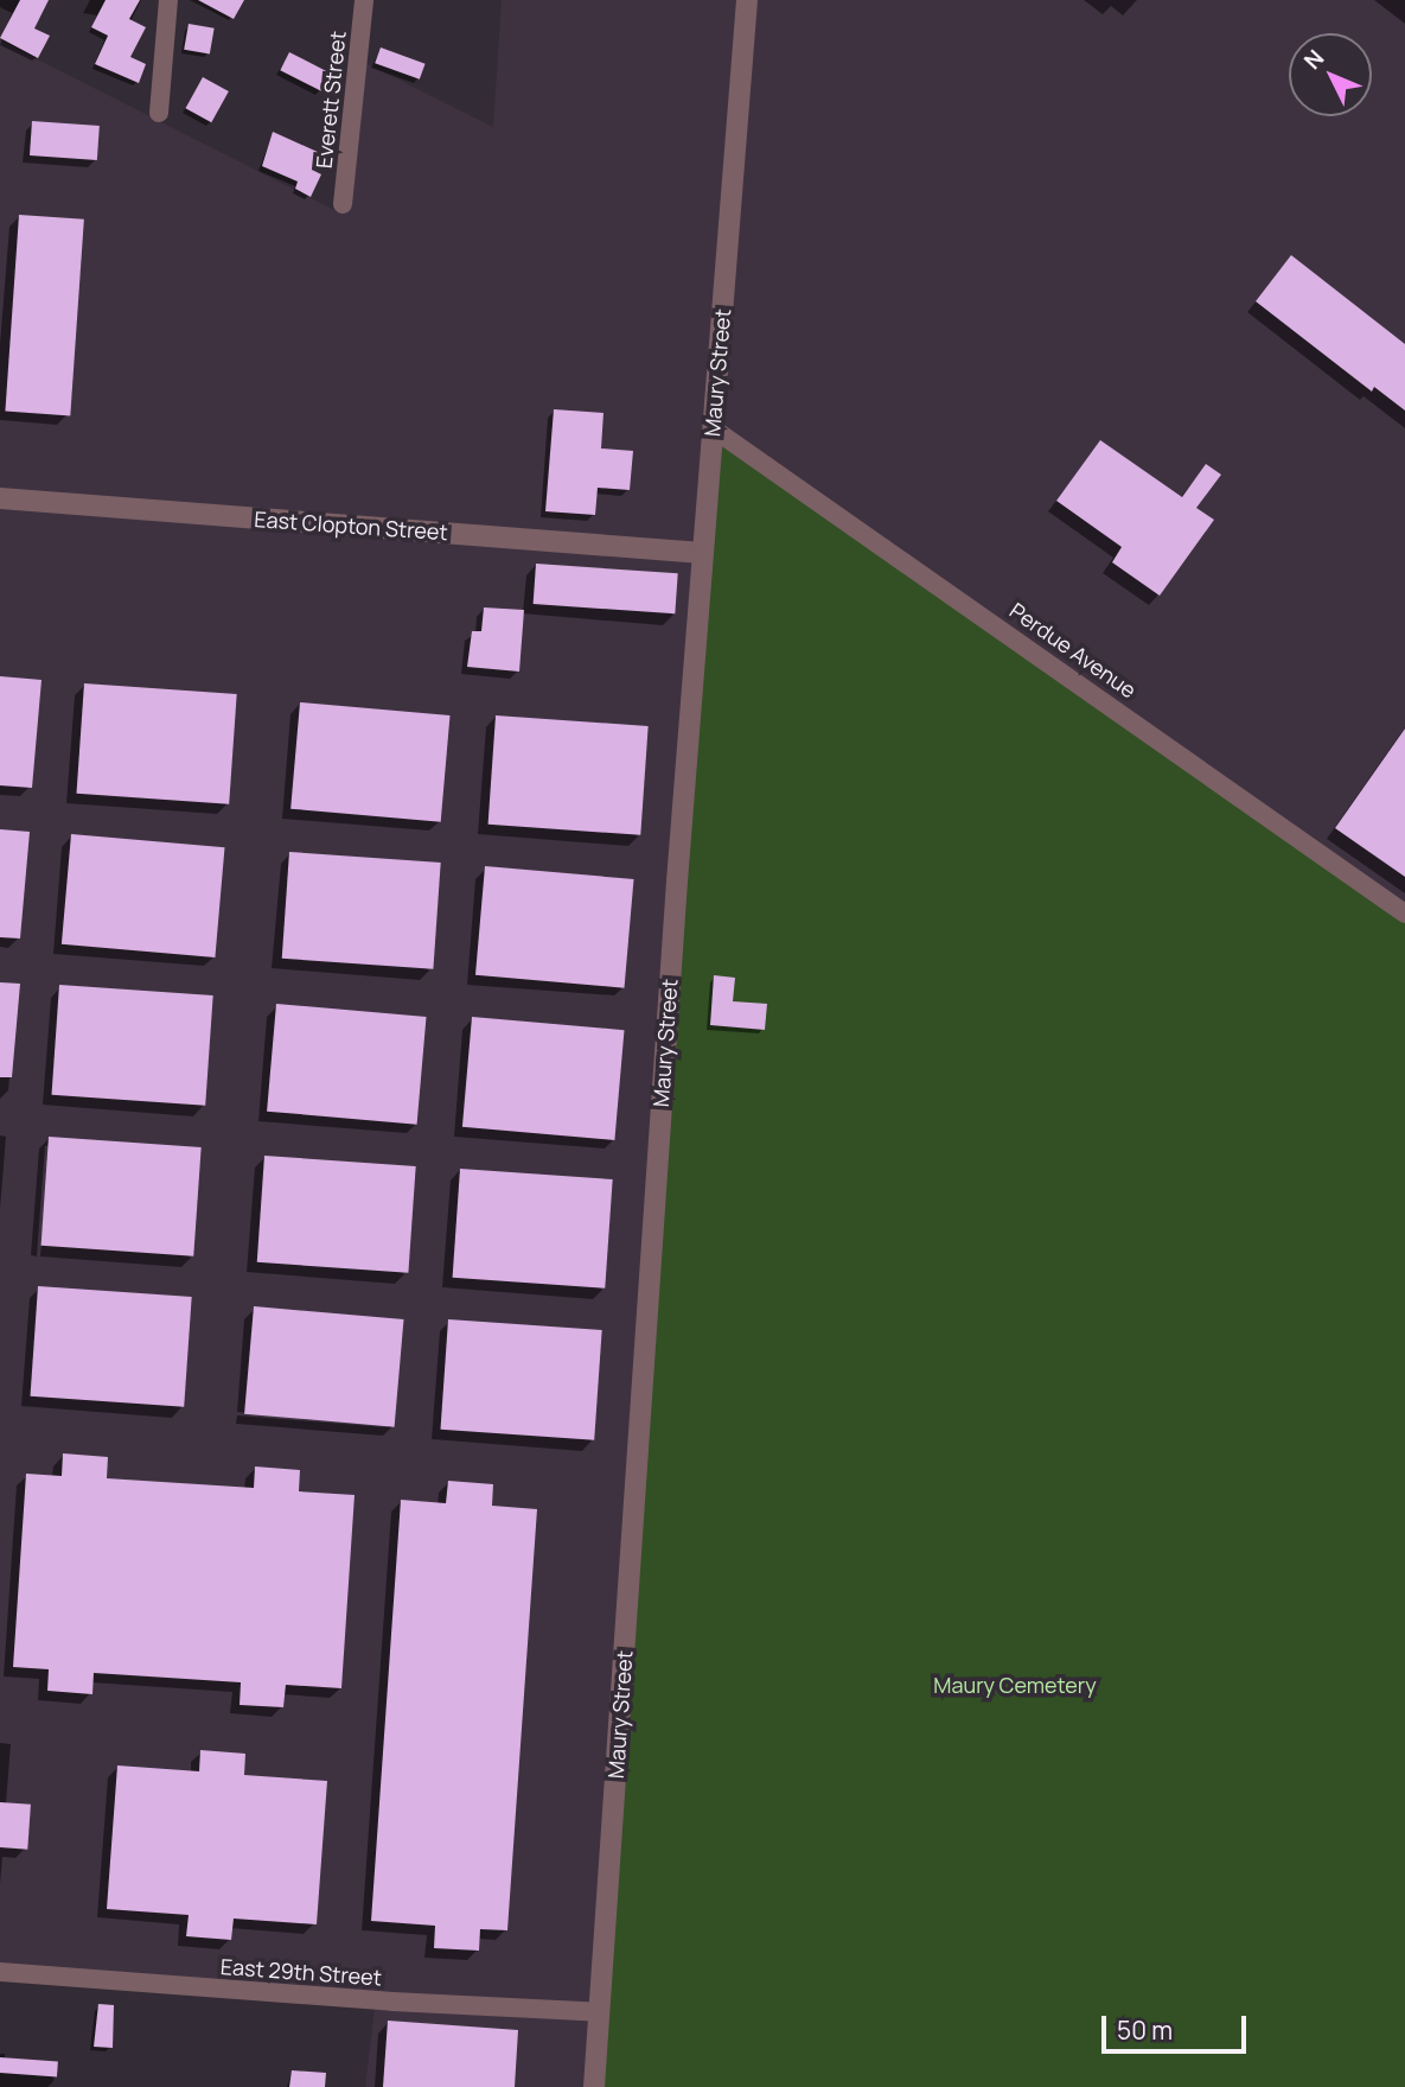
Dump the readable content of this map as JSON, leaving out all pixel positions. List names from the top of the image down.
{
  "streets": {
    "street": [
      "Everett Street",
      "Maury Street",
      "East Clopton Street",
      "Perdue Avenue",
      "East 29th Street"
    ]
  },
  "crossings": [
    ["Maury Street", "East Clopton Street"],
    ["Maury Street", "Perdue Avenue"],
    ["Maury Street", "East 29th Street"]
  ],
  "parks": ["Maury Cemetery"],
  "scale_bar": "50 m",
  "north": "top left"
}
